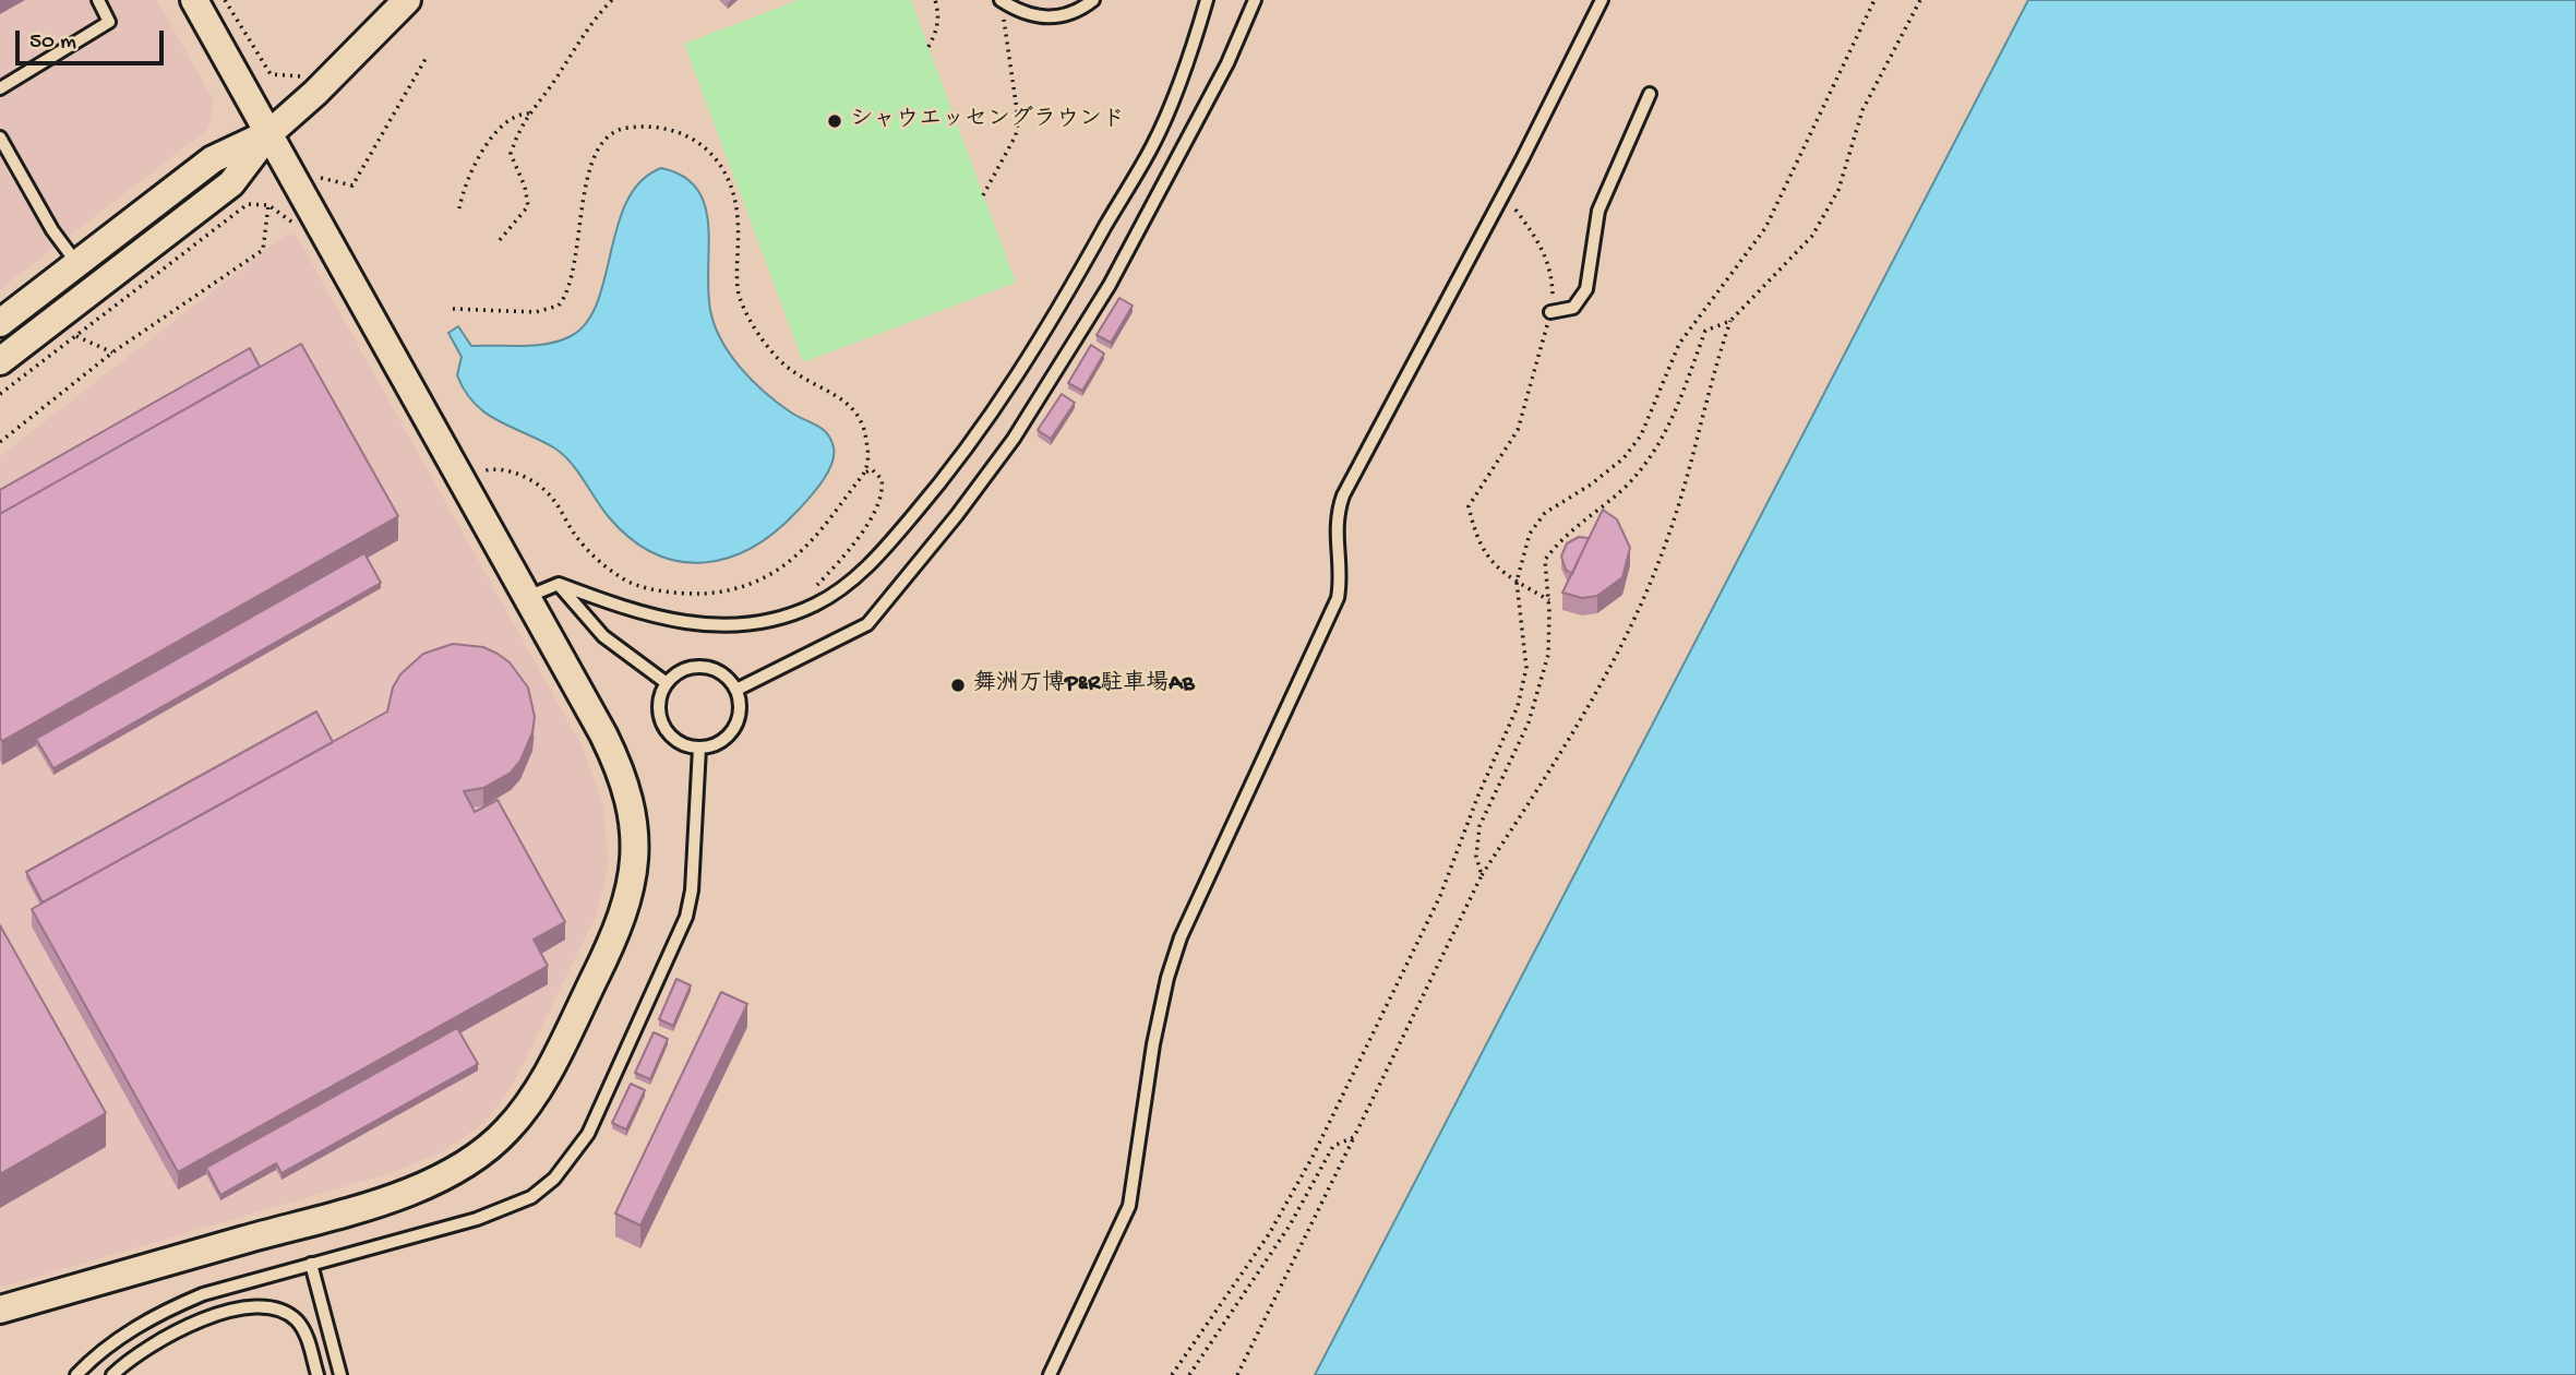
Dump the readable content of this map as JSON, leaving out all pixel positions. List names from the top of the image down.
{
  "places": ["シャウエッセングラウンド", "舞洲万博P&R駐車場AB"],
  "scale_bar": "50 m"
}
